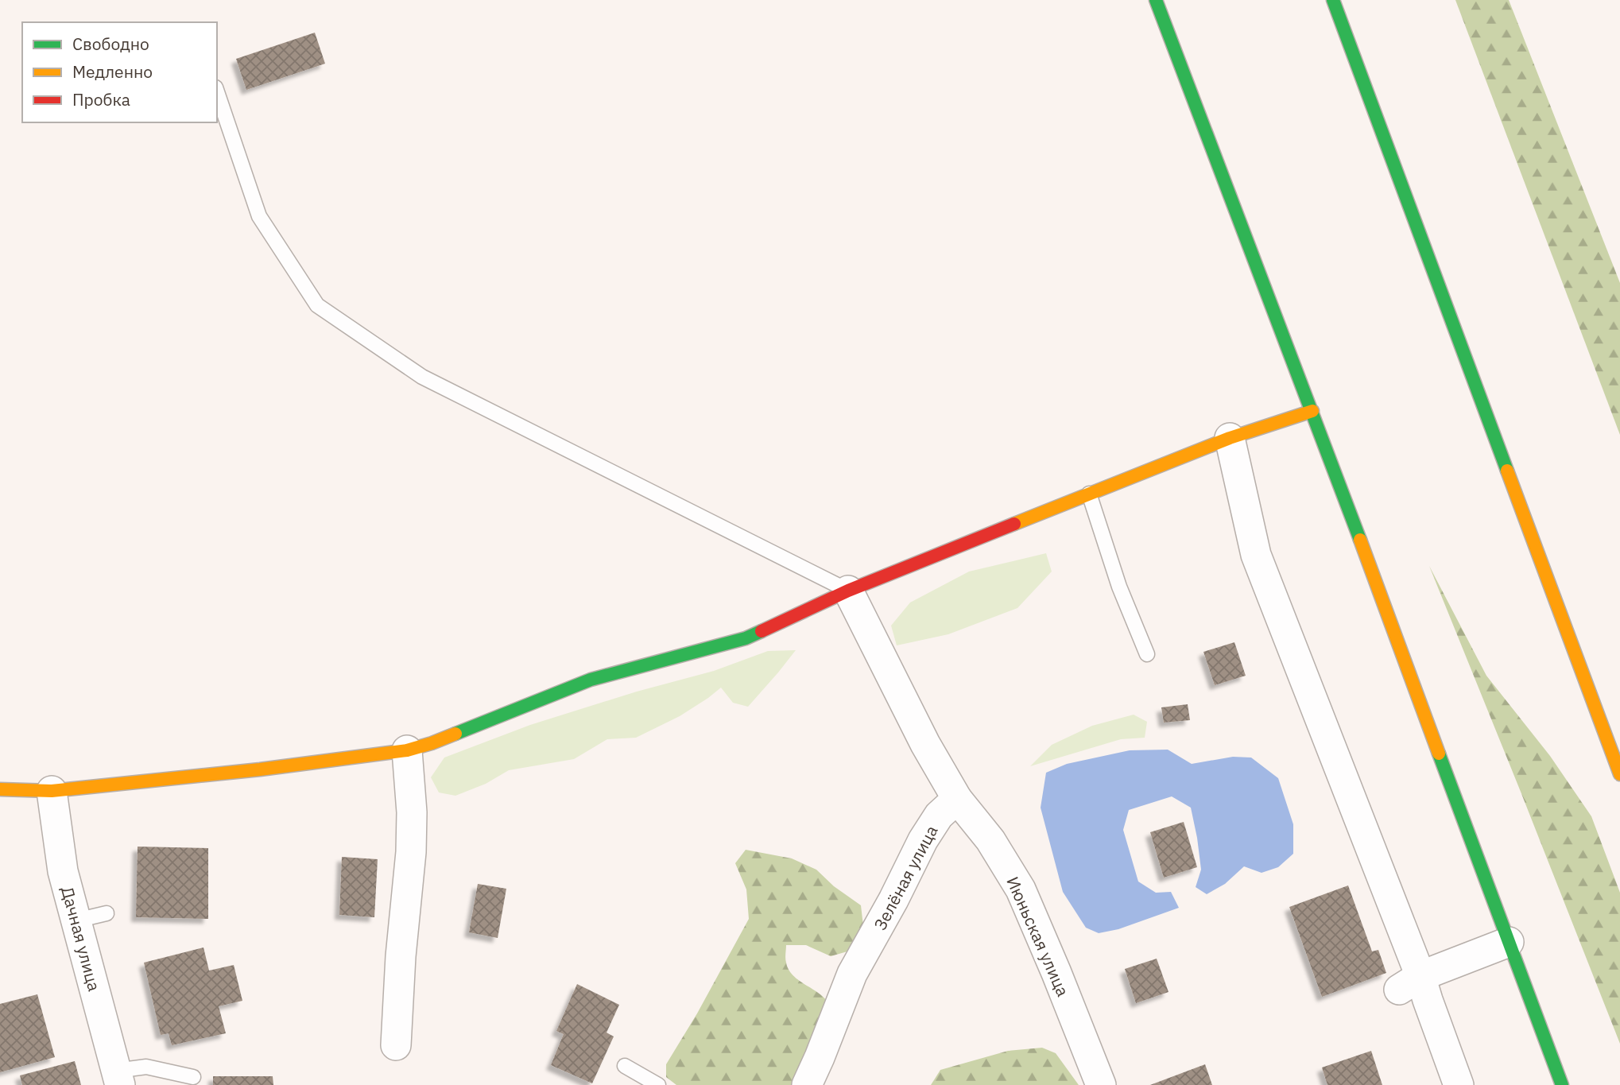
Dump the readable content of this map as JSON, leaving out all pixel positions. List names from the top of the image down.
{
  "streets": {
    "street": ["Зелёная улица", "Июньская улица", "Дачная улица"]
  },
  "crossings": [
    ["Зелёная улица", "Июньская улица"]
  ],
  "legend": ["Свободно", "Медленно", "Пробка"]
}
